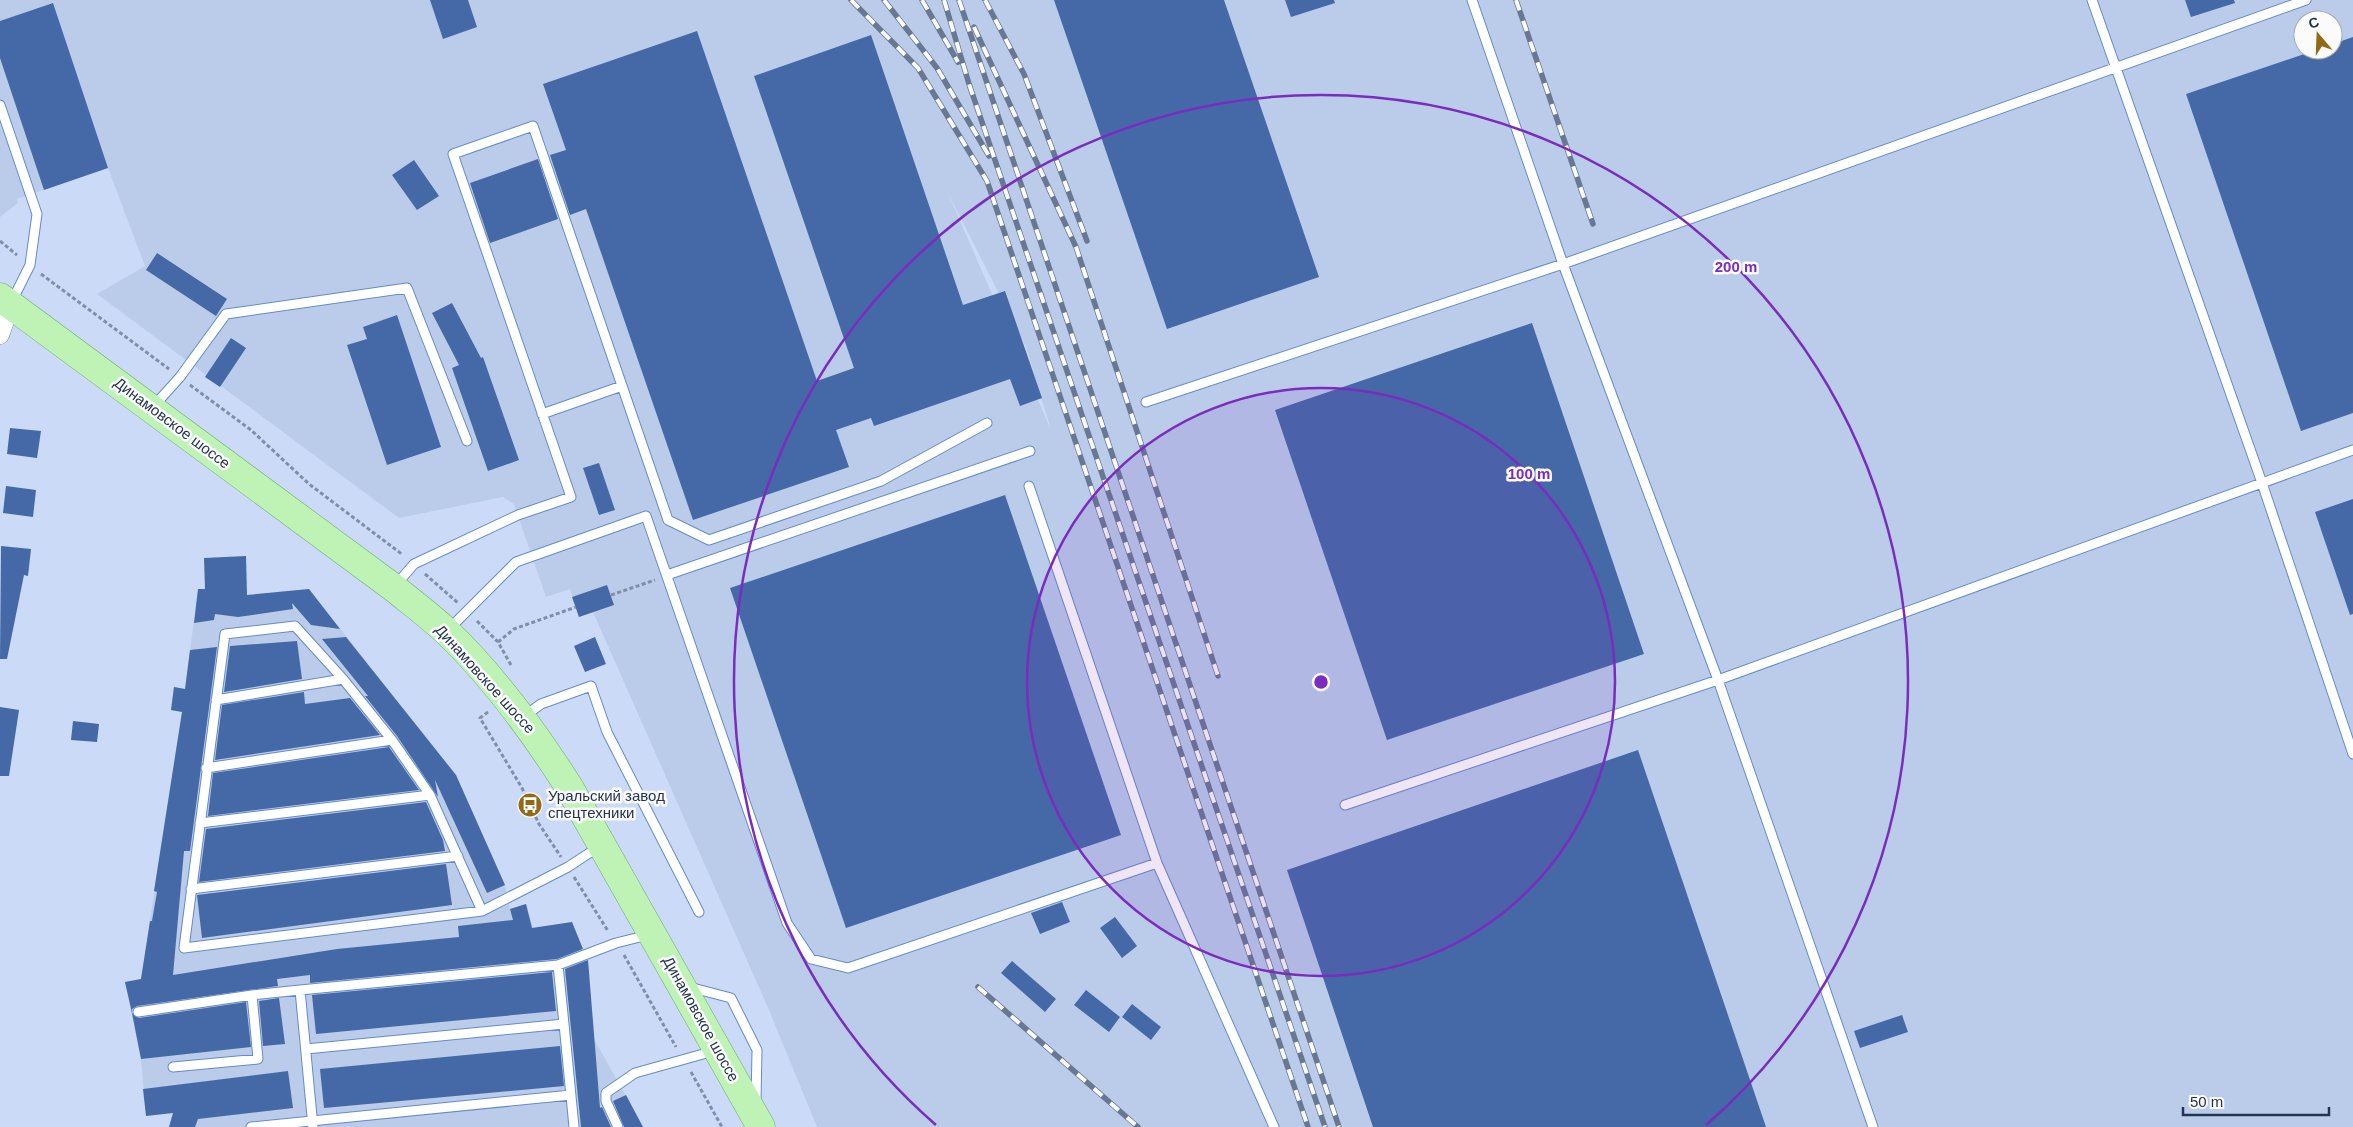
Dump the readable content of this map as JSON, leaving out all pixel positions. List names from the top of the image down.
{
  "streets": {
    "main road": ["Динамовское шоссе"]
  },
  "places": {
    "bus stop": ["Уральский завод спецтехники"]
  },
  "scale_bar": "50 m",
  "north": "top",
  "rings": ["200 m", "100 m"]
}
